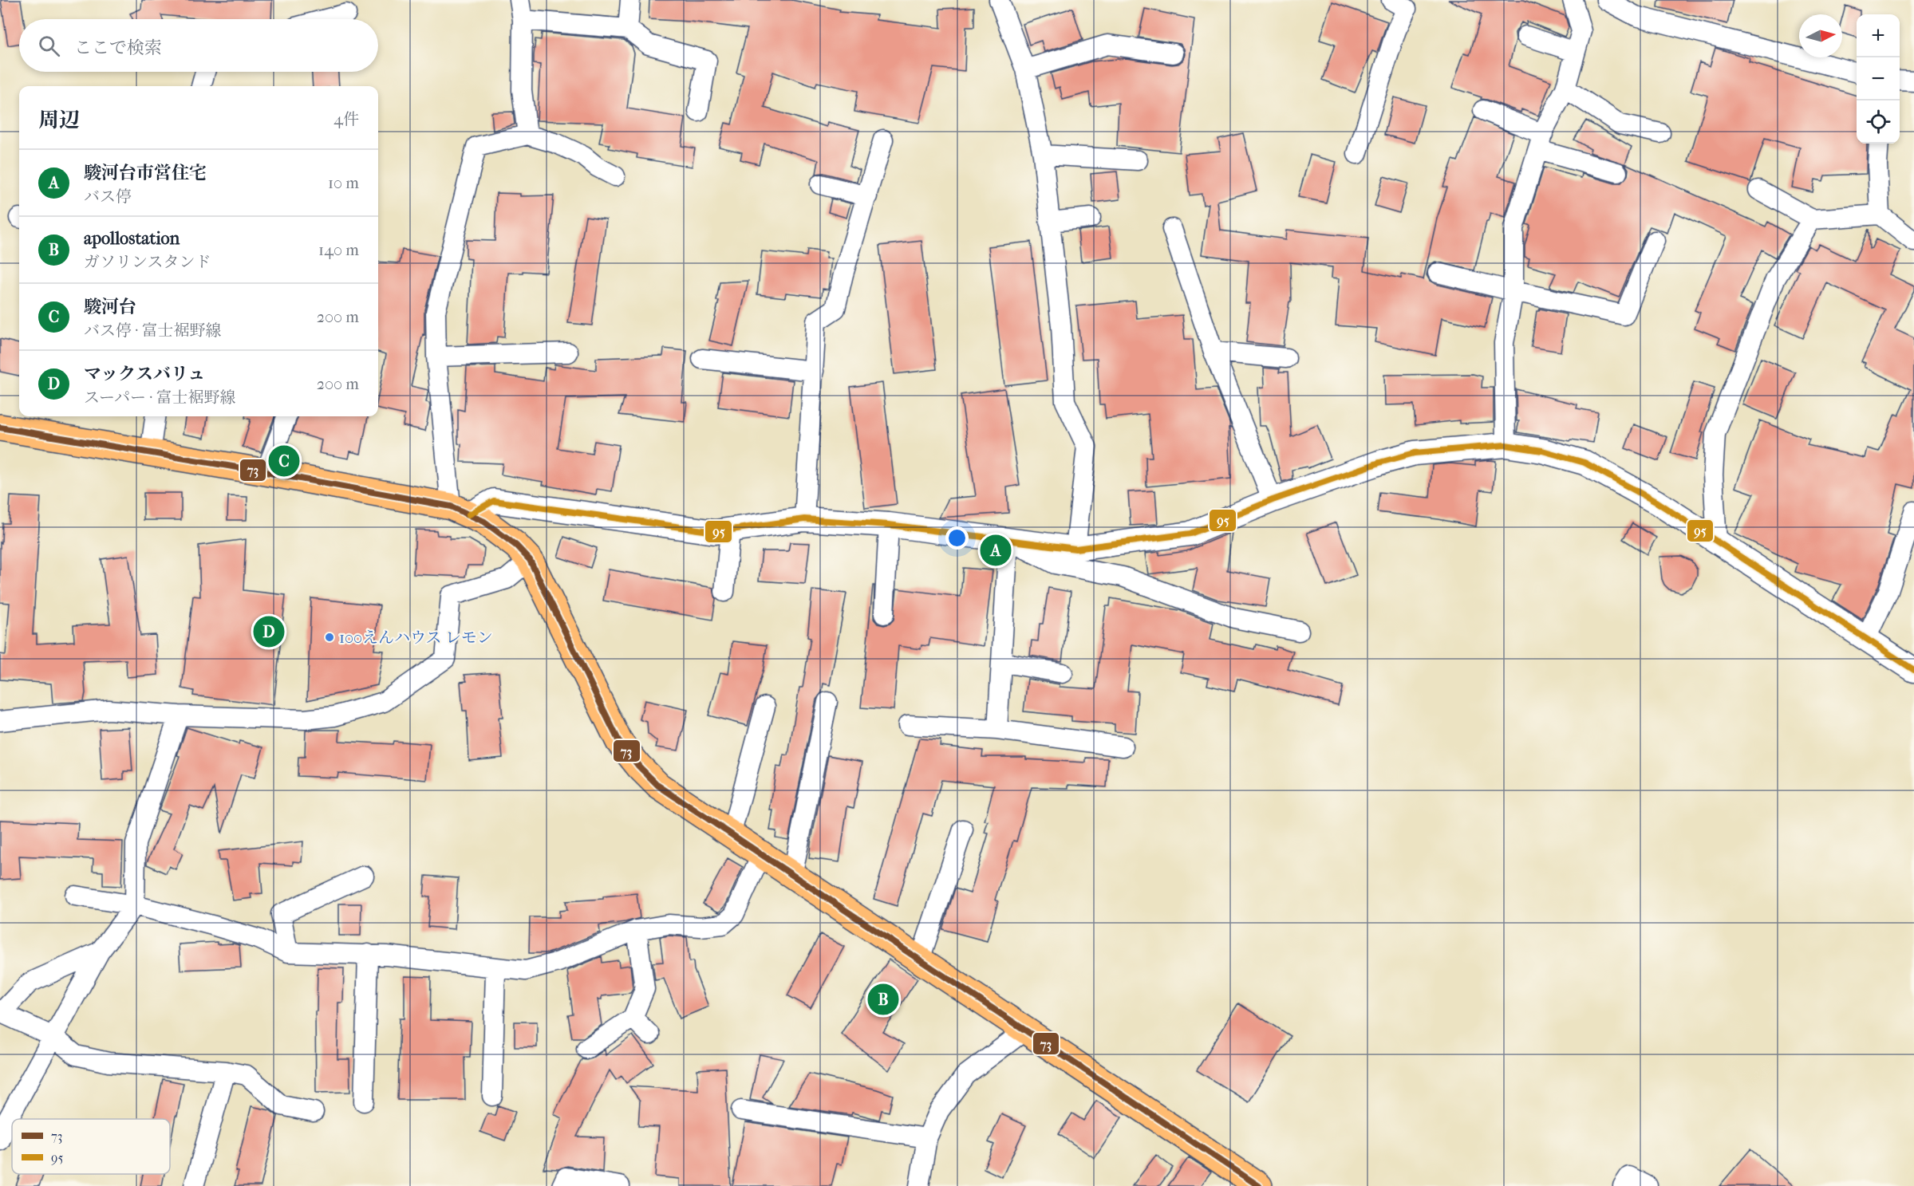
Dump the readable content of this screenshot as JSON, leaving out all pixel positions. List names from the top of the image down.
{
  "places": ["100えんハウス レモン"],
  "lines": ["transit line 73", "transit line 95"],
  "legend": ["73", "95"],
  "north": "right",
  "page": {
    "map_buttons": ["+", "−"],
    "search": "ここで検索",
    "heading": ["周辺", "4件"],
    "list": [
      {
        "mark": "A",
        "name": "駿河台市営住宅",
        "note": "バス停",
        "value": "10 m"
      },
      {
        "mark": "B",
        "name": "apollostation",
        "note": "ガソリンスタンド",
        "value": "140 m"
      },
      {
        "mark": "C",
        "name": "駿河台",
        "note": "バス停 · 富士裾野線",
        "value": "200 m"
      },
      {
        "mark": "D",
        "name": "マックスバリュ",
        "note": "スーパー · 富士裾野線",
        "value": "200 m"
      }
    ],
    "pins": [
      "C",
      "A",
      "D",
      "B"
    ]
  }
}
